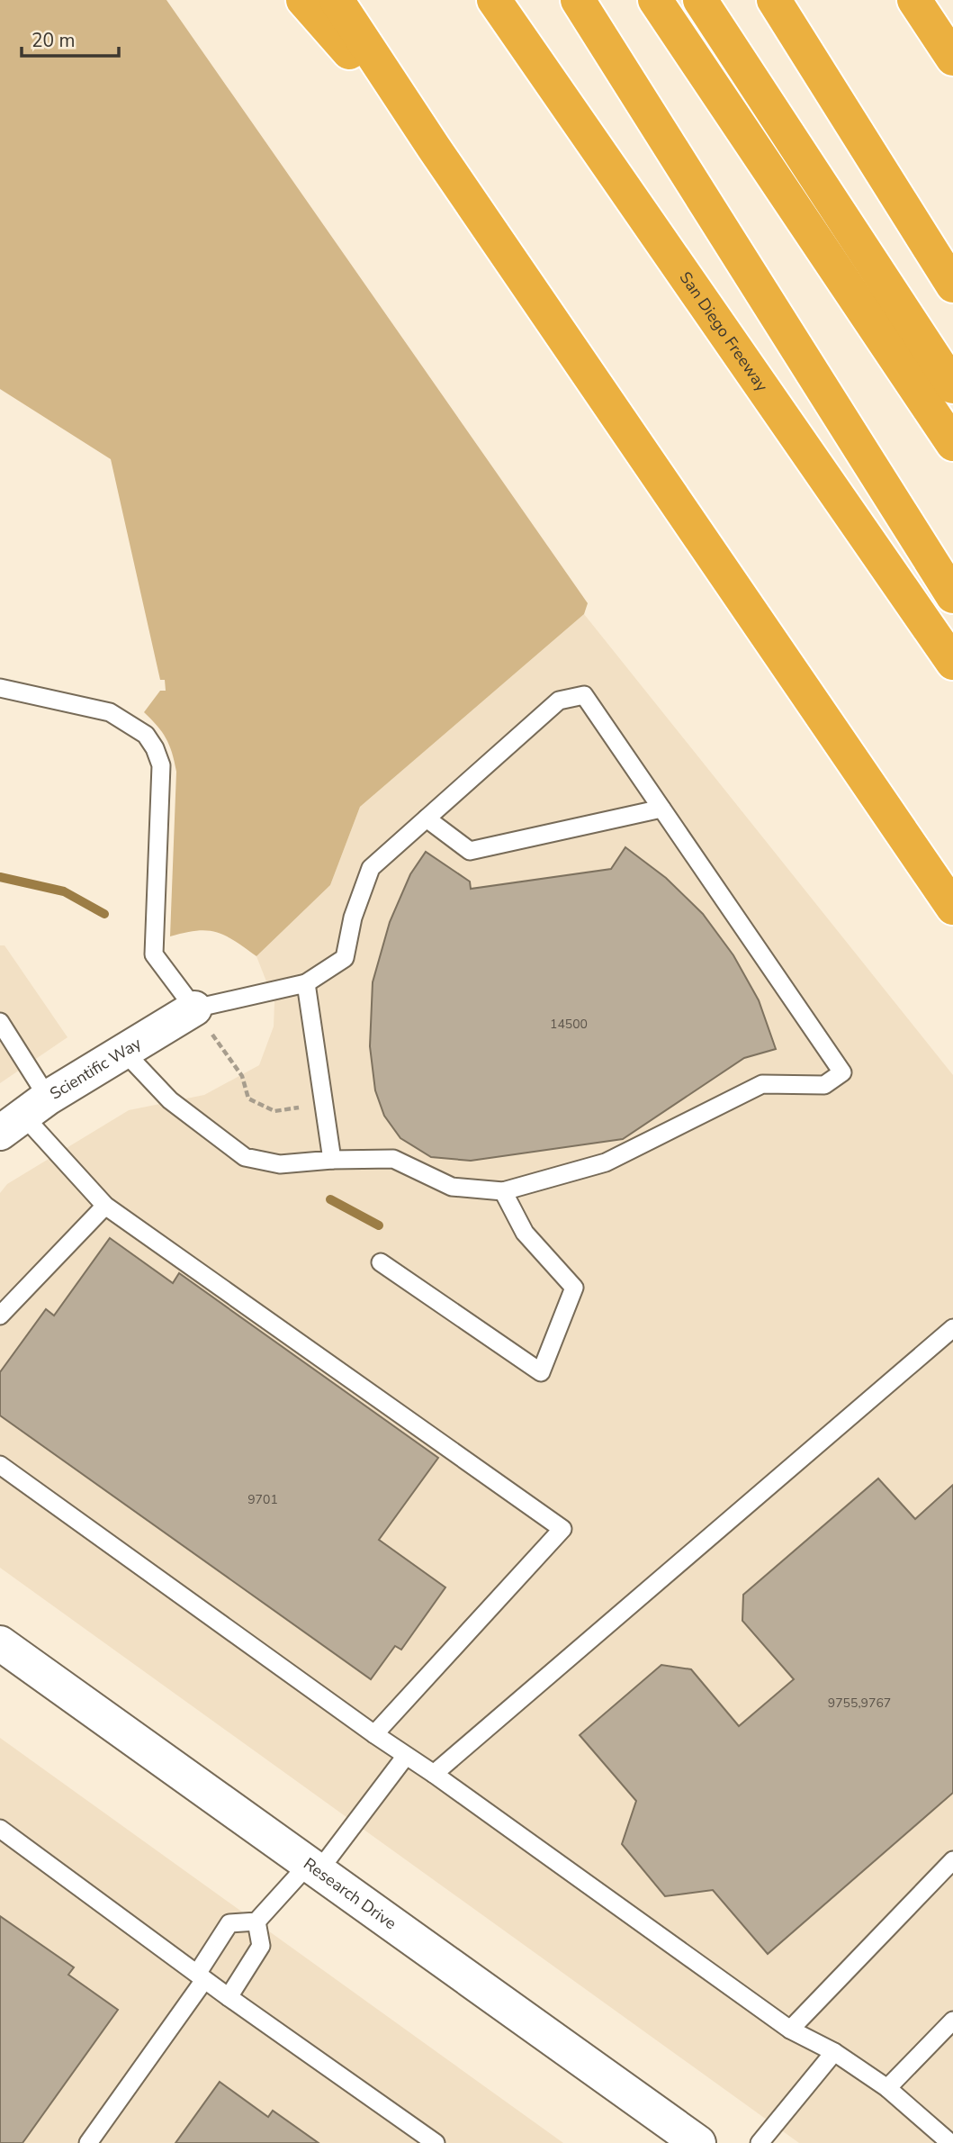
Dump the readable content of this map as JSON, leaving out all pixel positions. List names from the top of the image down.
{
  "streets": {
    "highway": ["San Diego Freeway"],
    "main road": ["Scientific Way", "Research Drive"]
  },
  "house_numbers": ["14500", "9701", "9755,9767"],
  "scale_bar": "20 m"
}
